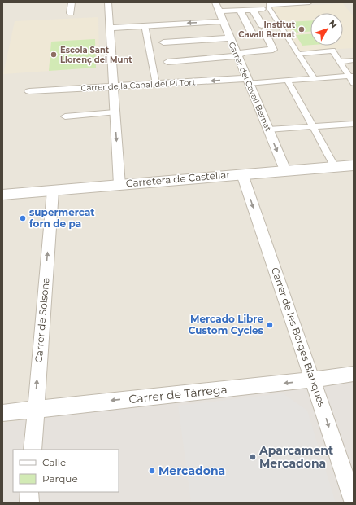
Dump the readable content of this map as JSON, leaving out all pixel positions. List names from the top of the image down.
{
  "streets": {
    "street": [
      "Carrer de la Canal del Pi Tort",
      "Carrer del Cavall Bernat",
      "Carretera de Castellar",
      "Carrer de Solsona",
      "Carrer de les Borges Blanques",
      "Carrer de Tàrrega"
    ]
  },
  "crossings": [
    ["Carrer de la Canal del Pi Tort", "Carrer del Cavall Bernat"],
    ["Carrer del Cavall Bernat", "Carretera de Castellar"],
    ["Carretera de Castellar", "Carrer de Solsona"],
    ["Carretera de Castellar", "Carrer de les Borges Blanques"],
    ["Carrer de Solsona", "Carrer de Tàrrega"],
    ["Carrer de les Borges Blanques", "Carrer de Tàrrega"]
  ],
  "one_way": ["Carrer de Solsona", "Carrer de les Borges Blanques", "Carrer de Tàrrega"],
  "places": [
    "Institut Cavall Bernat",
    "Escola Sant Llorenç del Munt",
    "supermercat forn de pa",
    "Mercado Libre Custom Cycles",
    "Aparcament Mercadona",
    "Mercadona"
  ],
  "legend": ["Calle", "Parque"],
  "north": "top right"
}
